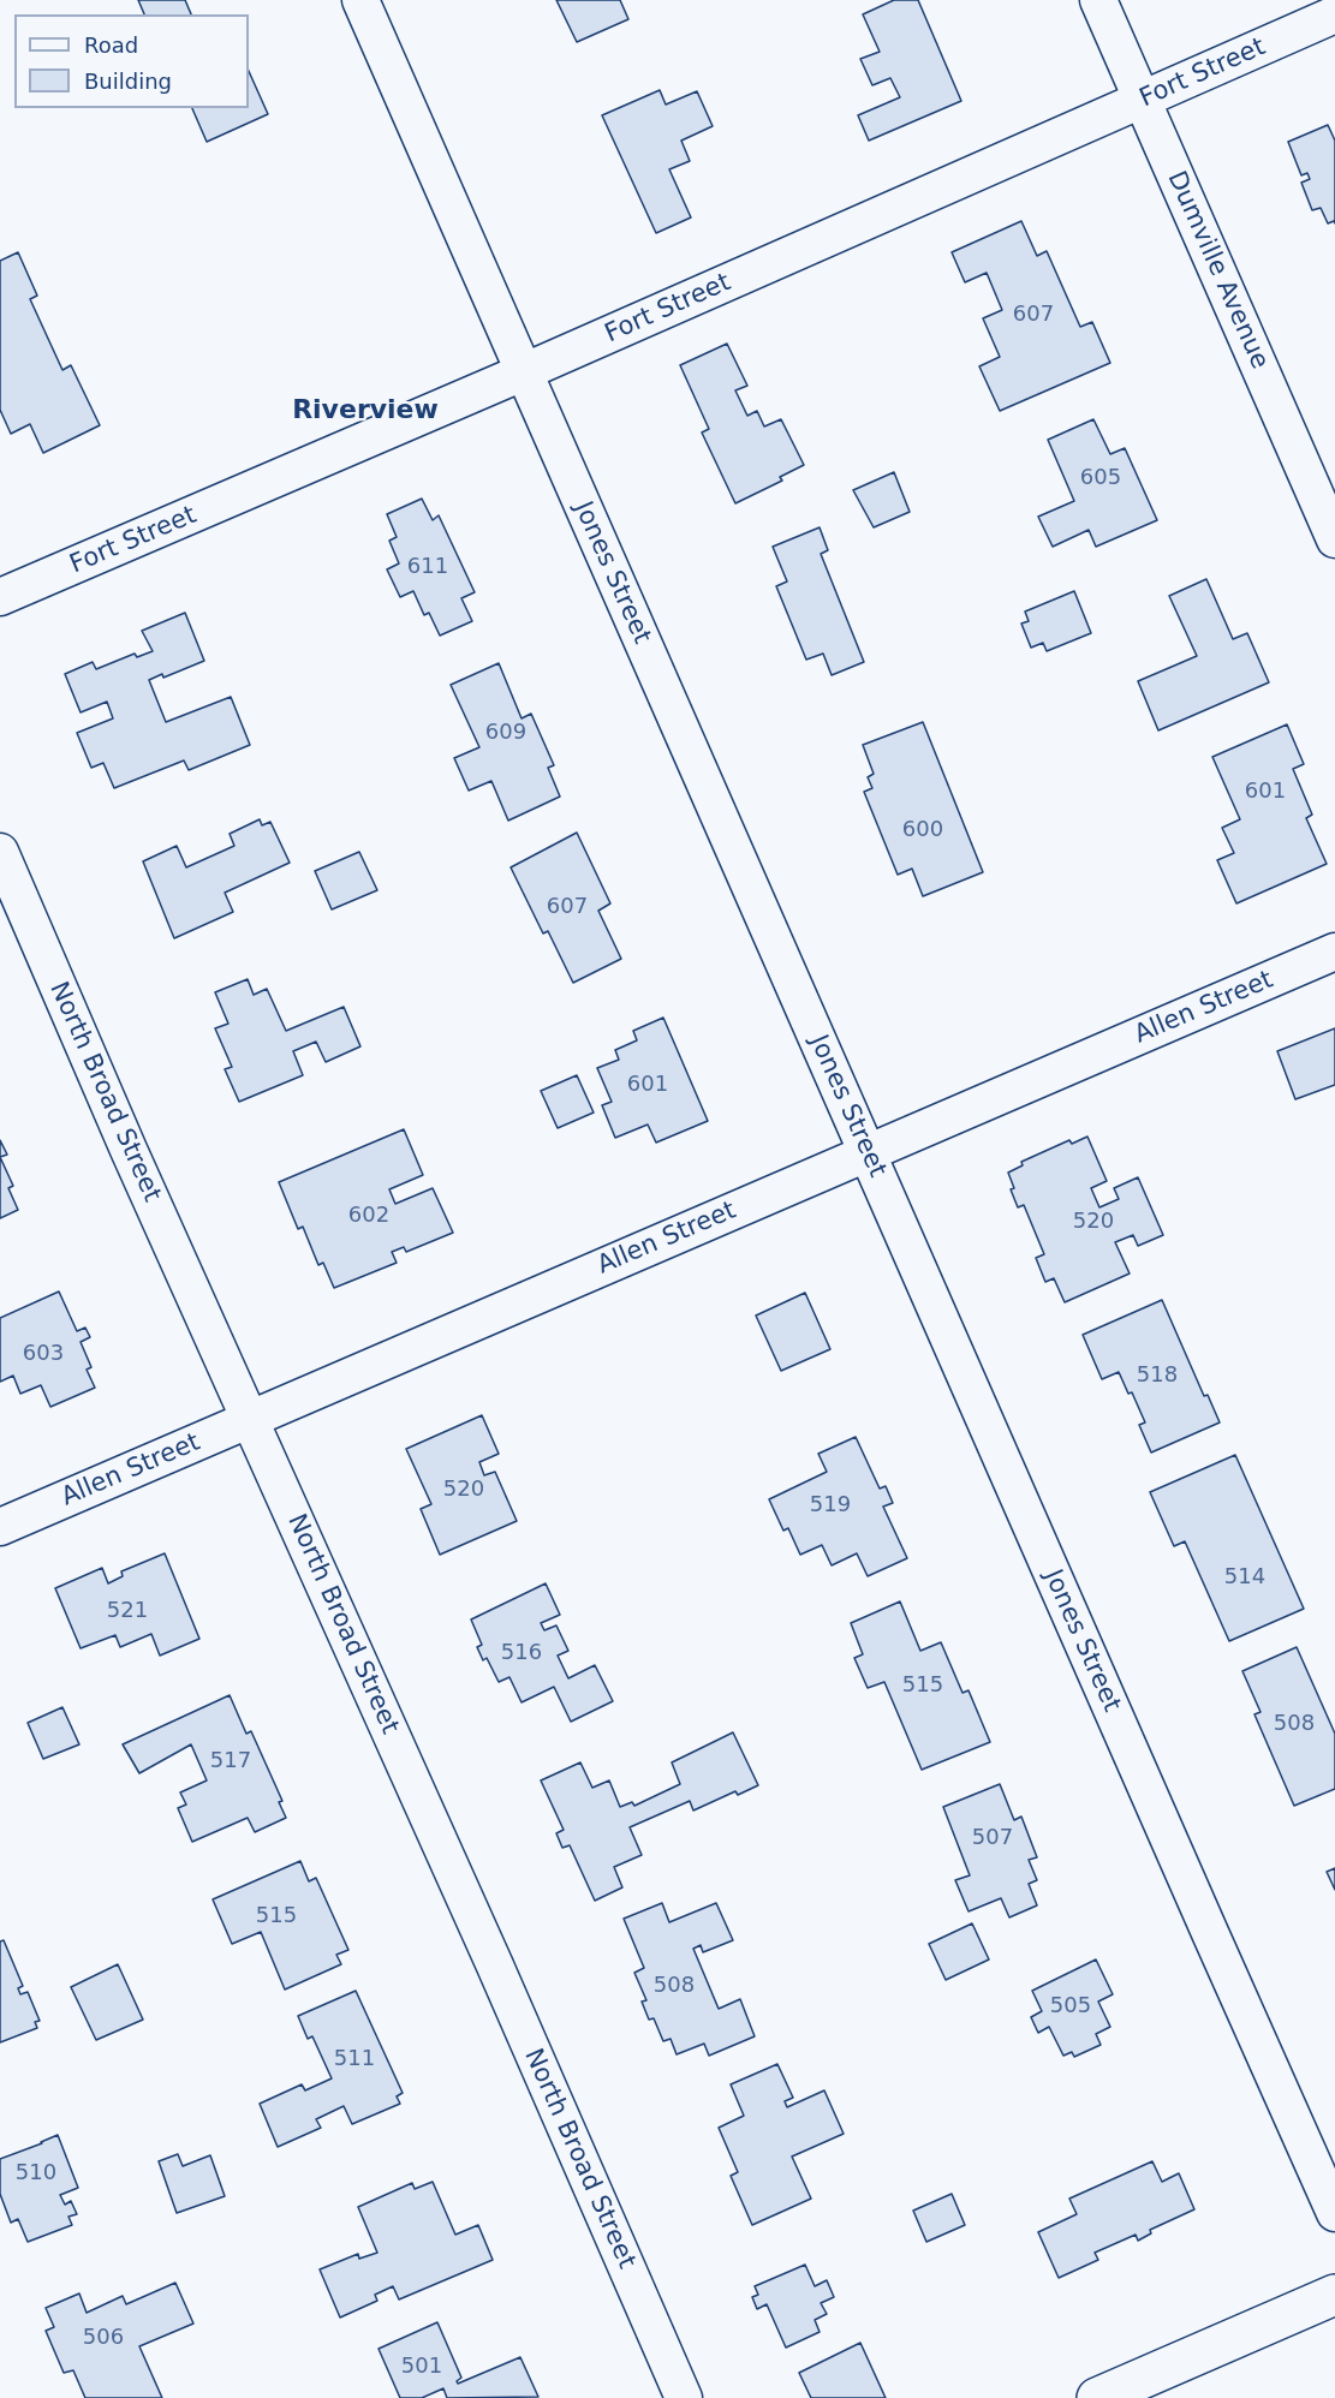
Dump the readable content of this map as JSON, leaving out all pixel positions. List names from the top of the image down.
{
  "streets": {
    "street": [
      "Fort Street",
      "Dumville Avenue",
      "Jones Street",
      "Allen Street",
      "North Broad Street"
    ]
  },
  "crossings": [
    ["Fort Street", "Dumville Avenue"],
    ["Fort Street", "Jones Street"],
    ["Jones Street", "Allen Street"],
    ["Allen Street", "North Broad Street"]
  ],
  "districts": ["Riverview"],
  "house_numbers": [
    "607",
    "605",
    "611",
    "609",
    "601",
    "600",
    "607",
    "601",
    "602",
    "520",
    "603",
    "518",
    "520",
    "519",
    "514",
    "521",
    "516",
    "515",
    "508",
    "517",
    "507",
    "515",
    "508",
    "505",
    "511",
    "510",
    "506",
    "501"
  ],
  "legend": ["Road", "Building"]
}
